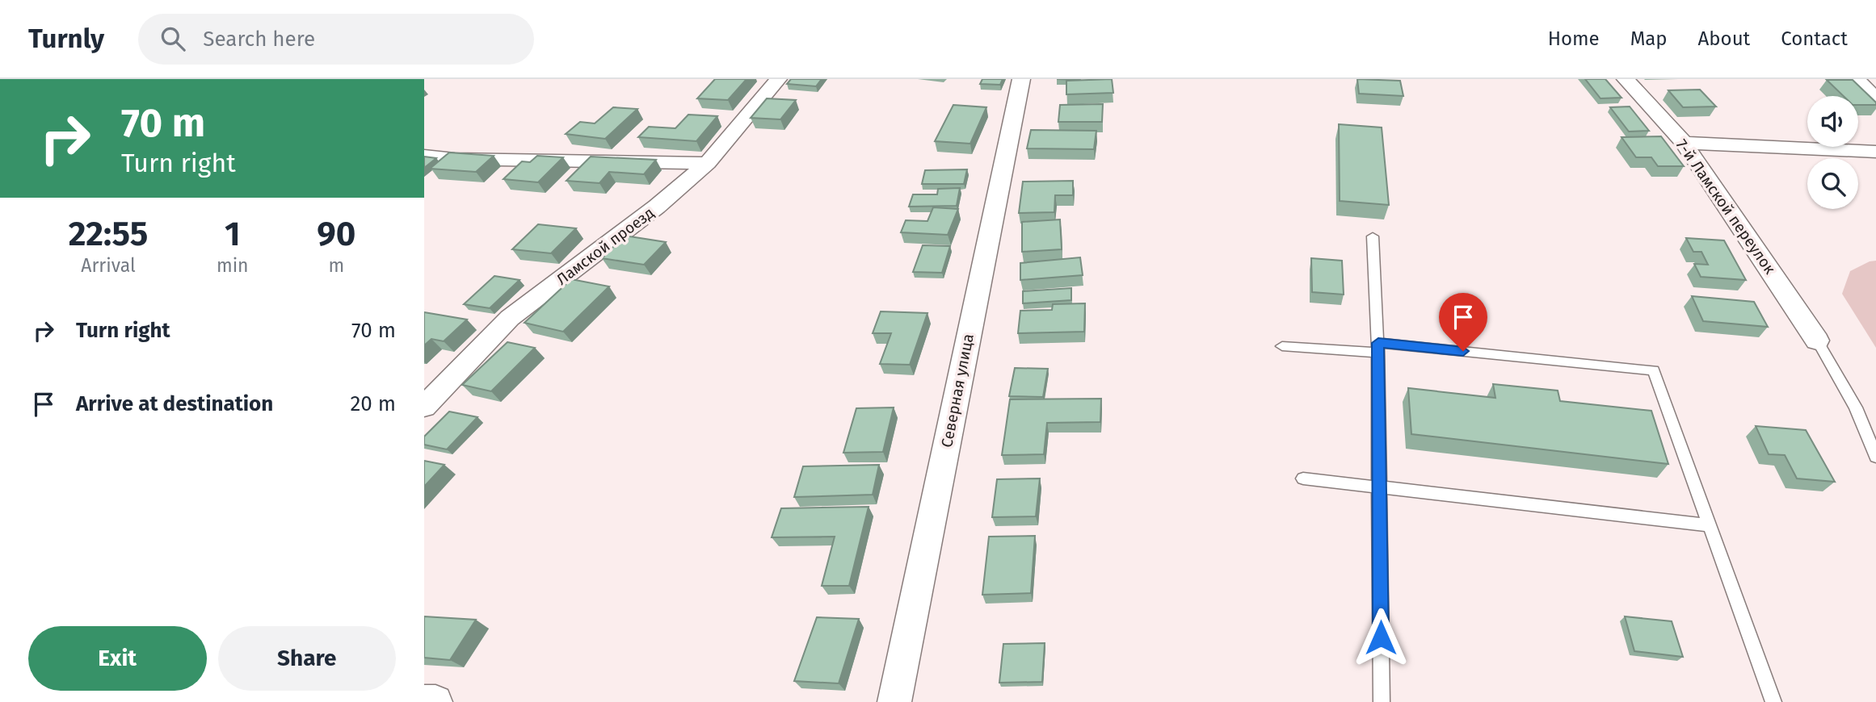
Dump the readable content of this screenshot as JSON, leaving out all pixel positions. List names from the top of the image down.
{
  "streets": {
    "street": ["7-й Ламской переулок", "Ламской проезд", "Северная улица"]
  },
  "page": {
    "header": "Turnly",
    "search": "Search here",
    "nav": [
      "Home",
      "Map",
      "About",
      "Contact"
    ],
    "turn": ["70 m", "Turn right"],
    "eta": [
      "22:55",
      "Arrival",
      "1",
      "min",
      "90",
      "m"
    ],
    "list": [
      {
        "name": "Turn right",
        "value": "70 m"
      },
      {
        "name": "Arrive at destination",
        "value": "20 m"
      }
    ],
    "buttons": ["Exit", "Share"]
  }
}
